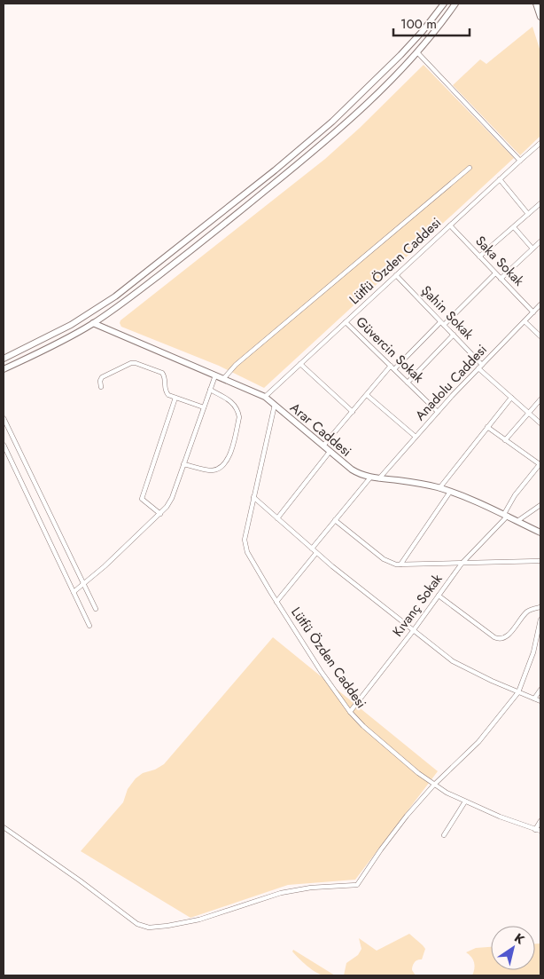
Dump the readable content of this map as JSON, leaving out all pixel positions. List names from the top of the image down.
{
  "streets": {
    "main road": ["Arar Caddesi"],
    "street": [
      "Lütfü Özden Caddesi",
      "Saka Sokak",
      "Şahin Sokak",
      "Güvercin Sokak",
      "Anadolu Caddesi",
      "Kıvanç Sokak"
    ]
  },
  "crossings": [
    ["Lütfü Özden Caddesi", "Saka Sokak"],
    ["Lütfü Özden Caddesi", "Şahin Sokak"],
    ["Lütfü Özden Caddesi", "Güvercin Sokak"],
    ["Lütfü Özden Caddesi", "Arar Caddesi"],
    ["Lütfü Özden Caddesi", "Kıvanç Sokak"],
    ["Saka Sokak", "Anadolu Caddesi"],
    ["Şahin Sokak", "Anadolu Caddesi"],
    ["Güvercin Sokak", "Anadolu Caddesi"],
    ["Anadolu Caddesi", "Arar Caddesi"],
    ["Arar Caddesi", "Kıvanç Sokak"]
  ],
  "scale_bar": "100 m",
  "north": "top right"
}
